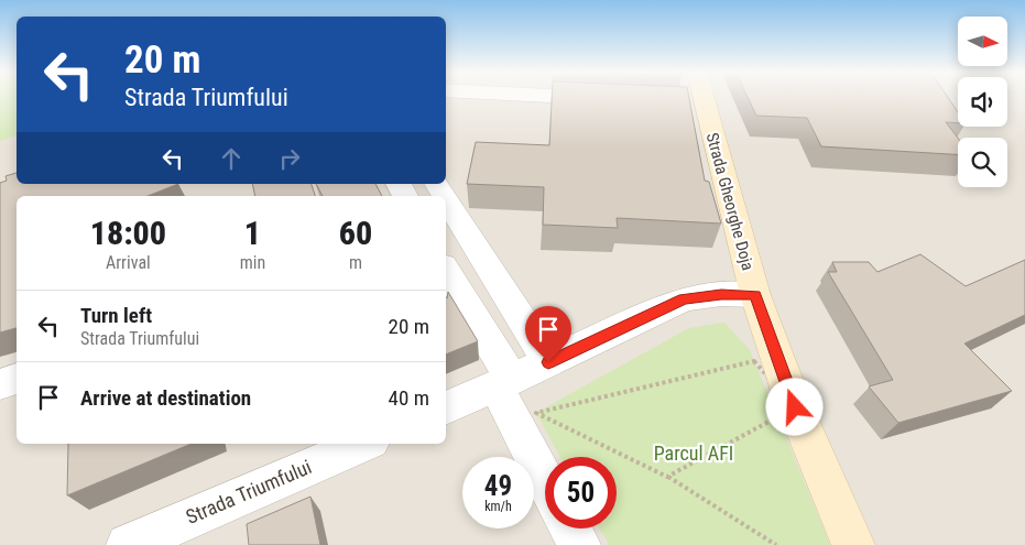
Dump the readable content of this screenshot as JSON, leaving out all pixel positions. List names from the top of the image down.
{
  "streets": {
    "main road": ["Strada Gheorghe Doja"],
    "street": ["Strada Triumfului"]
  },
  "parks": ["Parcul AFI"],
  "north": "right",
  "page": {
    "turn": ["20 m", "Strada Triumfului"],
    "eta": [
      "18:00",
      "Arrival",
      "1",
      "min",
      "60",
      "m"
    ],
    "list": [
      {
        "name": "Turn left",
        "note": "Strada Triumfului",
        "value": "20 m"
      },
      {
        "name": "Arrive at destination",
        "value": "40 m"
      }
    ],
    "speed": "49 km/h",
    "limit": "50"
  }
}
